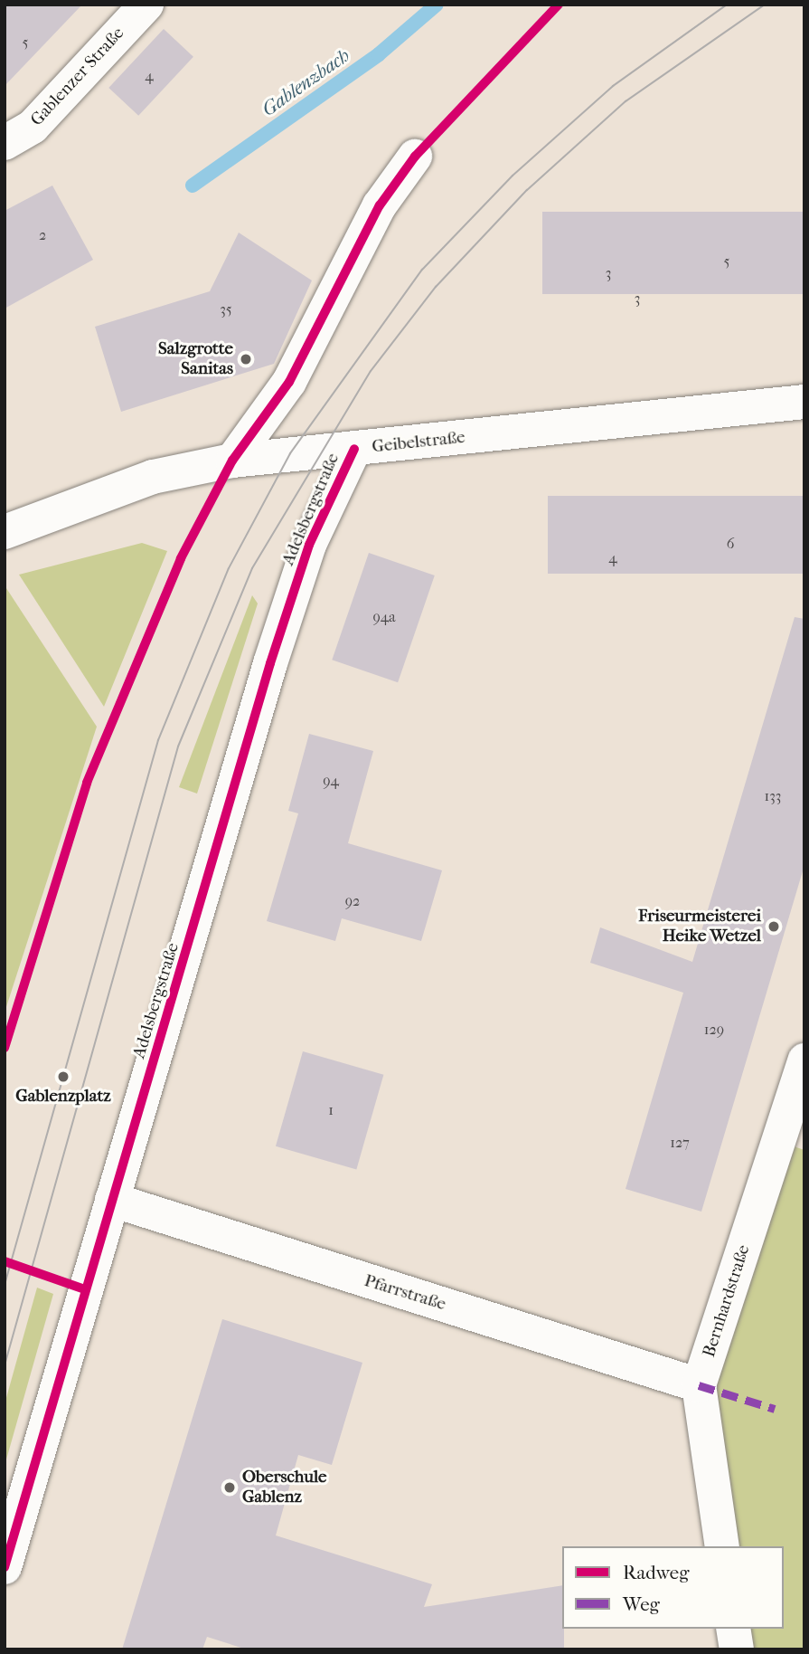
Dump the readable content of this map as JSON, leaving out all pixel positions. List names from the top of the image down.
{
  "streets": {
    "street": [
      "Gablenzer Straße",
      "Geibelstraße",
      "Adelsbergstraße",
      "Pfarrstraße",
      "Bernhardstraße"
    ]
  },
  "crossings": [
    ["Geibelstraße", "Adelsbergstraße"],
    ["Adelsbergstraße", "Pfarrstraße"],
    ["Pfarrstraße", "Bernhardstraße"]
  ],
  "water": ["Gablenzbach"],
  "places": [
    "Salzgrotte Sanitas",
    "Friseurmeisterei Heike Wetzel",
    "Gablenzplatz",
    "Oberschule Gablenz"
  ],
  "house_numbers": [
    "5",
    "4",
    "2",
    "5",
    "3",
    "3",
    "35",
    "6",
    "4",
    "94a",
    "94",
    "133",
    "92",
    "129",
    "1",
    "127"
  ],
  "legend": ["Radweg", "Weg"]
}
